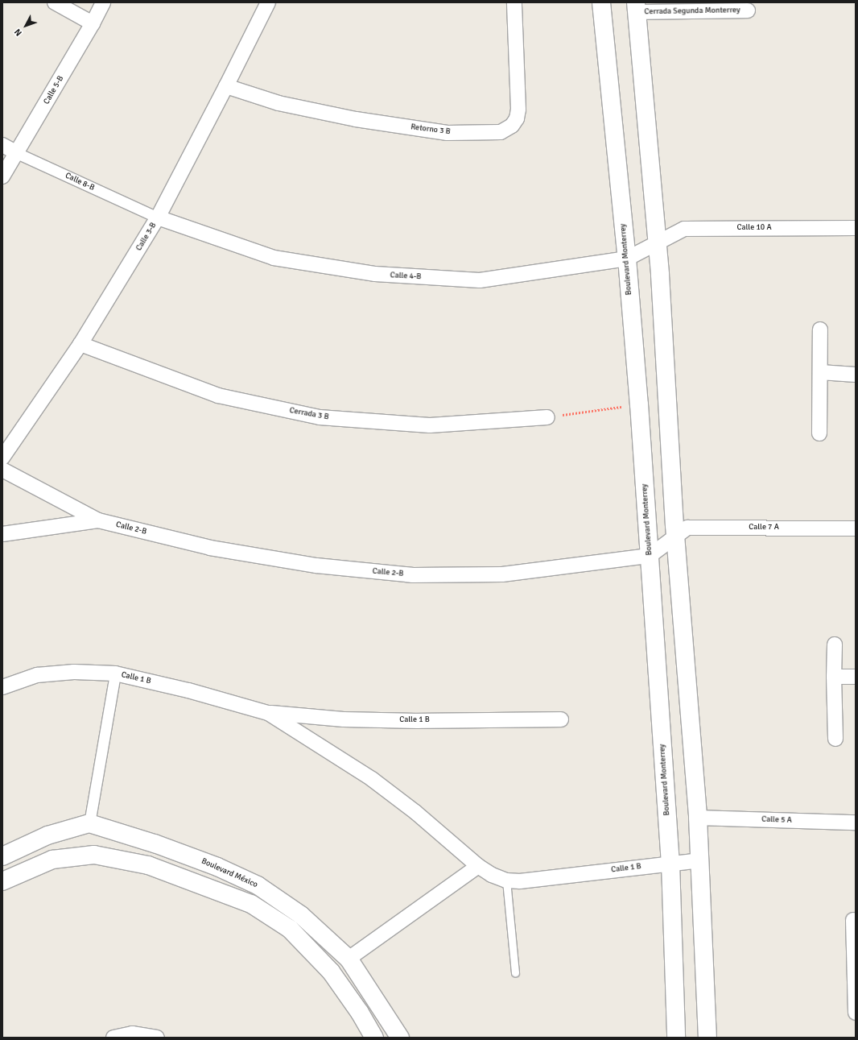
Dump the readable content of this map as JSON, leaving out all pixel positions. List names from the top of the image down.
{
  "streets": {
    "street": [
      "Cerrada Segunda Monterrey",
      "Calle 5-B",
      "Retorno 3 B",
      "Calle 8-B",
      "Calle 10 A",
      "Calle 3-B",
      "Boulevard Monterrey",
      "Calle 4-B",
      "Cerrada 3 B",
      "Calle 7 A",
      "Calle 2-B",
      "Calle 1 B",
      "Calle 5 A",
      "Boulevard México"
    ]
  },
  "crossings": [
    ["Calle 5-B", "Calle 8-B"],
    ["Retorno 3 B", "Calle 3-B"],
    ["Calle 8-B", "Calle 3-B"],
    ["Calle 8-B", "Calle 4-B"],
    ["Calle 10 A", "Calle 4-B"],
    ["Calle 3-B", "Calle 4-B"],
    ["Calle 3-B", "Cerrada 3 B"],
    ["Boulevard Monterrey", "Calle 4-B"],
    ["Boulevard Monterrey", "Calle 2-B"],
    ["Boulevard Monterrey", "Calle 1 B"],
    ["Calle 7 A", "Calle 2-B"]
  ],
  "north": "bottom left"
}
